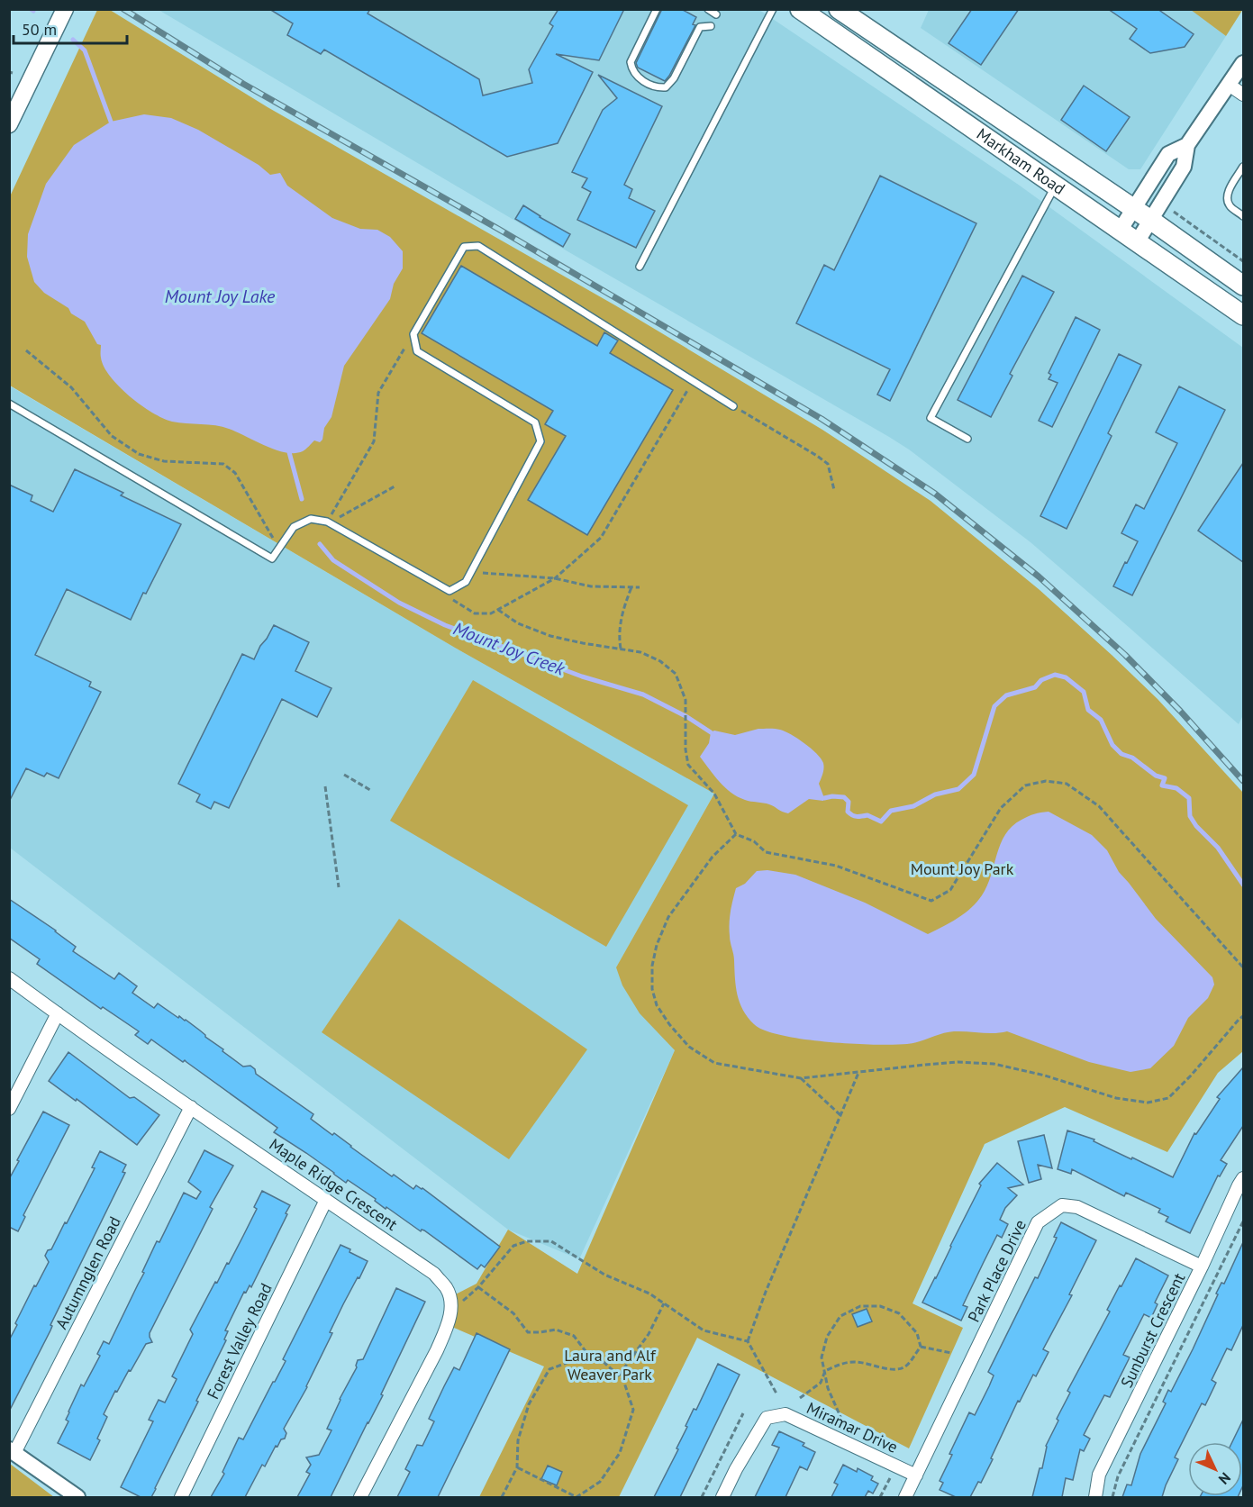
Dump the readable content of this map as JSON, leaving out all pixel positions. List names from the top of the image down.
{
  "streets": {
    "main road": ["Markham Road"],
    "street": [
      "Maple Ridge Crescent",
      "Park Place Drive",
      "Autumnglen Road",
      "Sunburst Crescent",
      "Forest Valley Road",
      "Miramar Drive"
    ]
  },
  "crossings": [
    ["Maple Ridge Crescent", "Autumnglen Road"],
    ["Maple Ridge Crescent", "Forest Valley Road"],
    ["Park Place Drive", "Sunburst Crescent"],
    ["Park Place Drive", "Miramar Drive"]
  ],
  "water": ["Mount Joy Lake", "Mount Joy Creek"],
  "parks": ["Mount Joy Park", "Laura and Alf Weaver Park"],
  "scale_bar": "50 m",
  "north": "bottom right"
}
